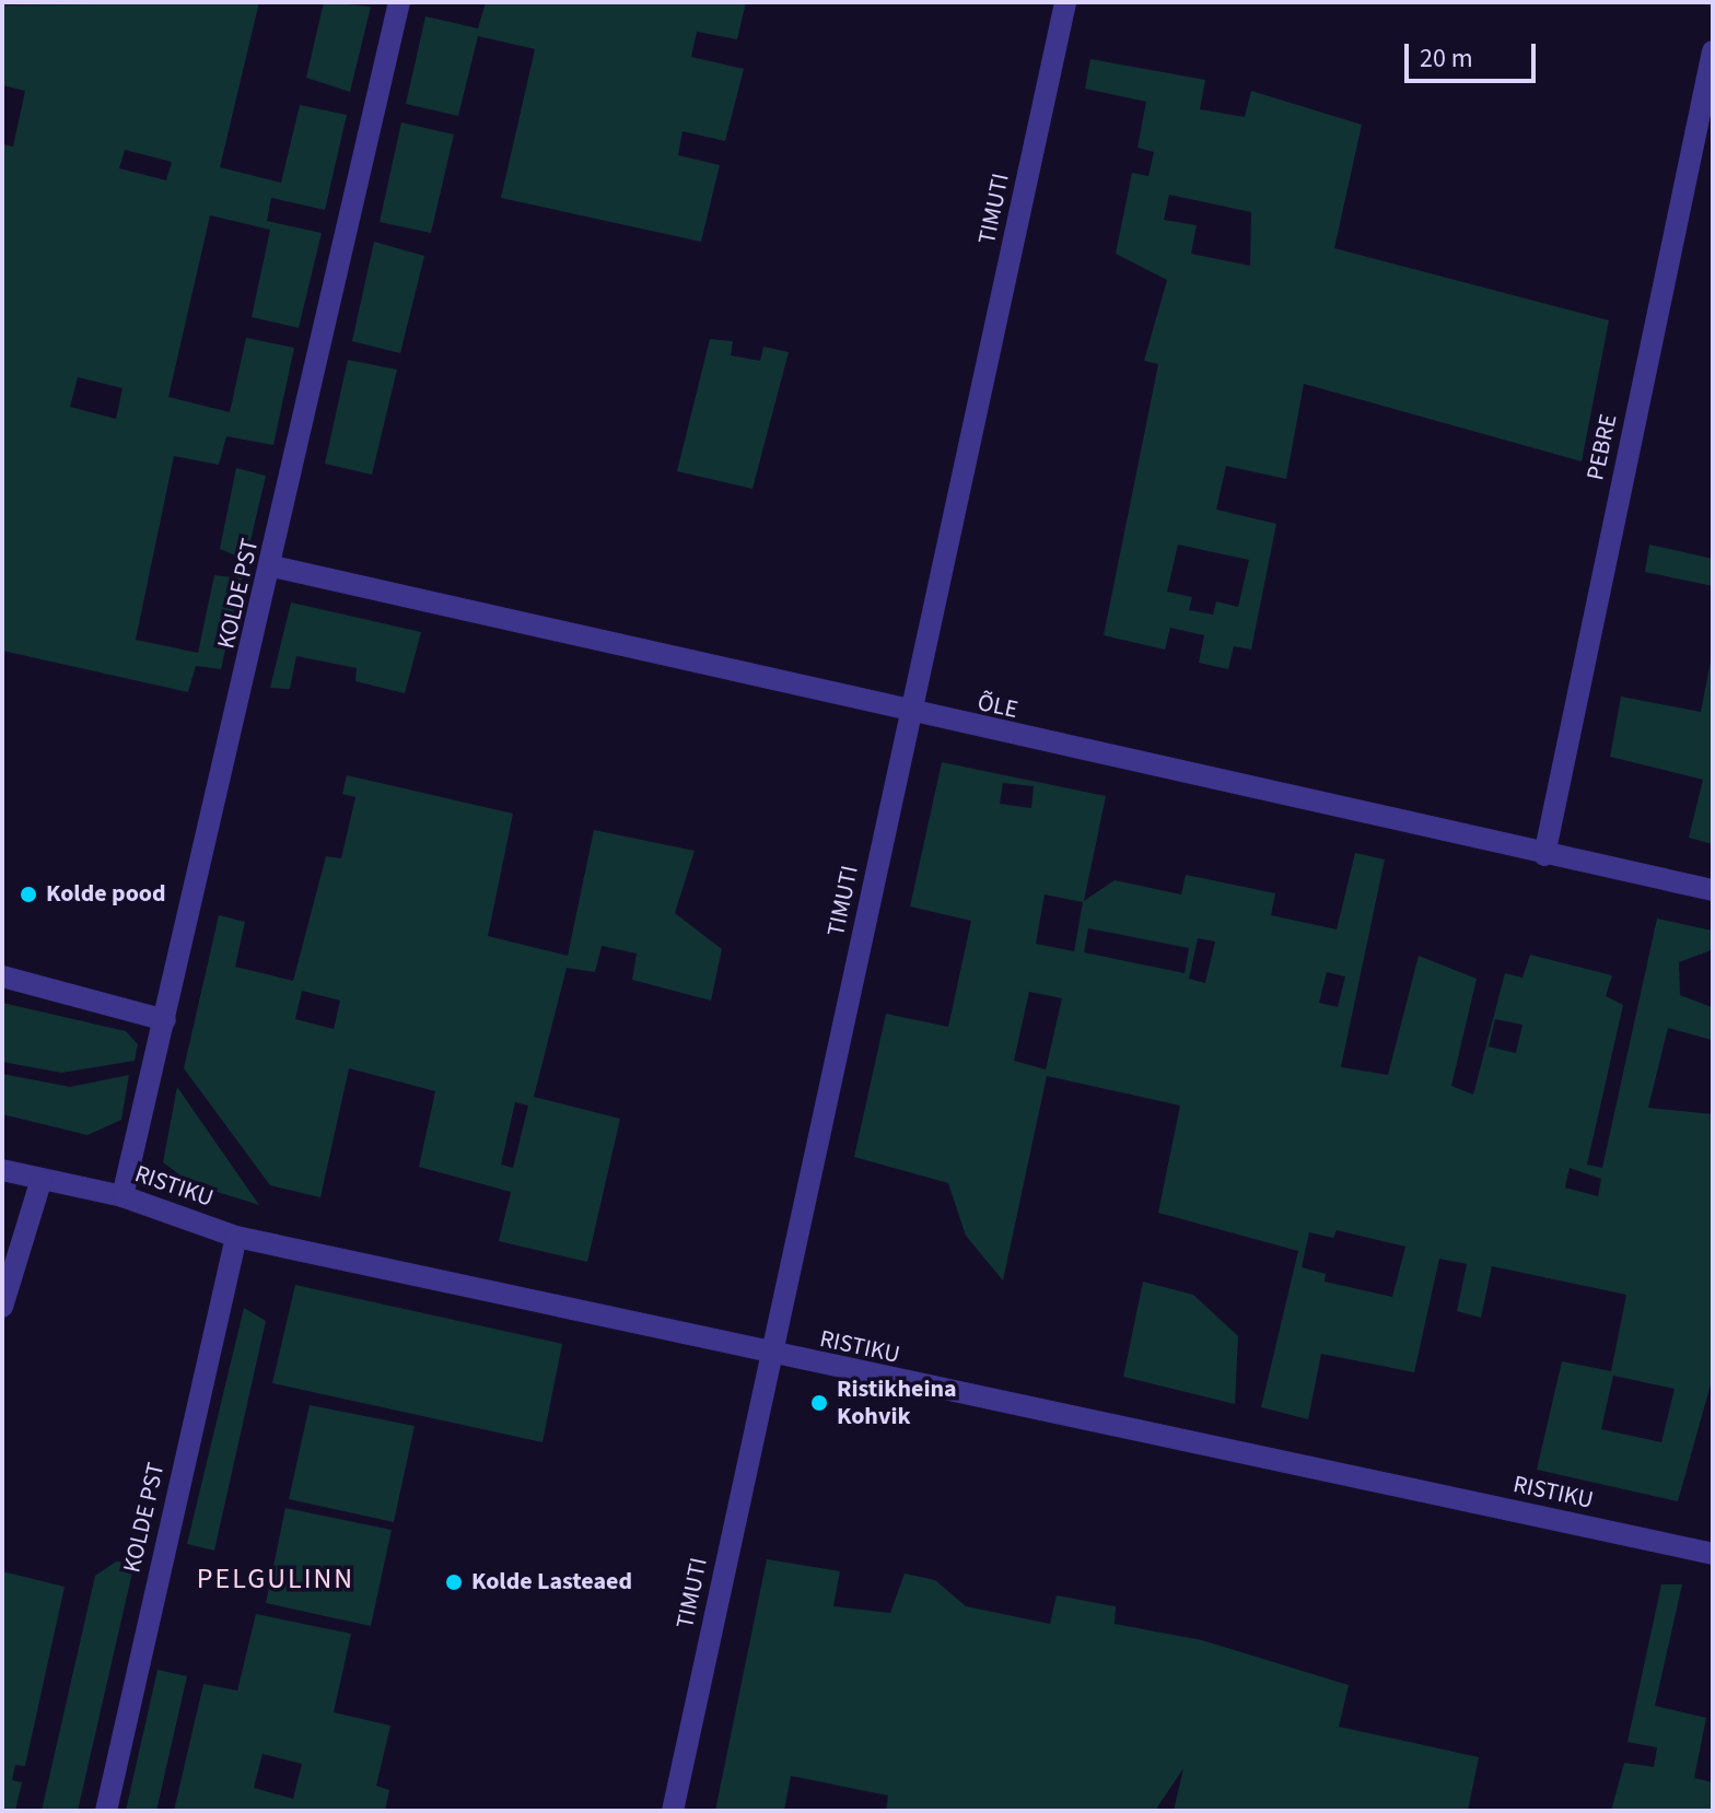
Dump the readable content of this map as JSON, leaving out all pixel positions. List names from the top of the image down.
{
  "streets": {
    "street": [
      "TIMUTI",
      "PEBRE",
      "KOLDE PST",
      "ÕLE",
      "RISTIKU"
    ]
  },
  "crossings": [
    ["TIMUTI", "ÕLE"],
    ["TIMUTI", "RISTIKU"],
    ["PEBRE", "ÕLE"],
    ["KOLDE PST", "ÕLE"],
    ["KOLDE PST", "RISTIKU"]
  ],
  "districts": ["PELGULINN"],
  "places": ["Kolde pood", "Ristikheina Kohvik", "Kolde Lasteaed"],
  "scale_bar": "20 m"
}
